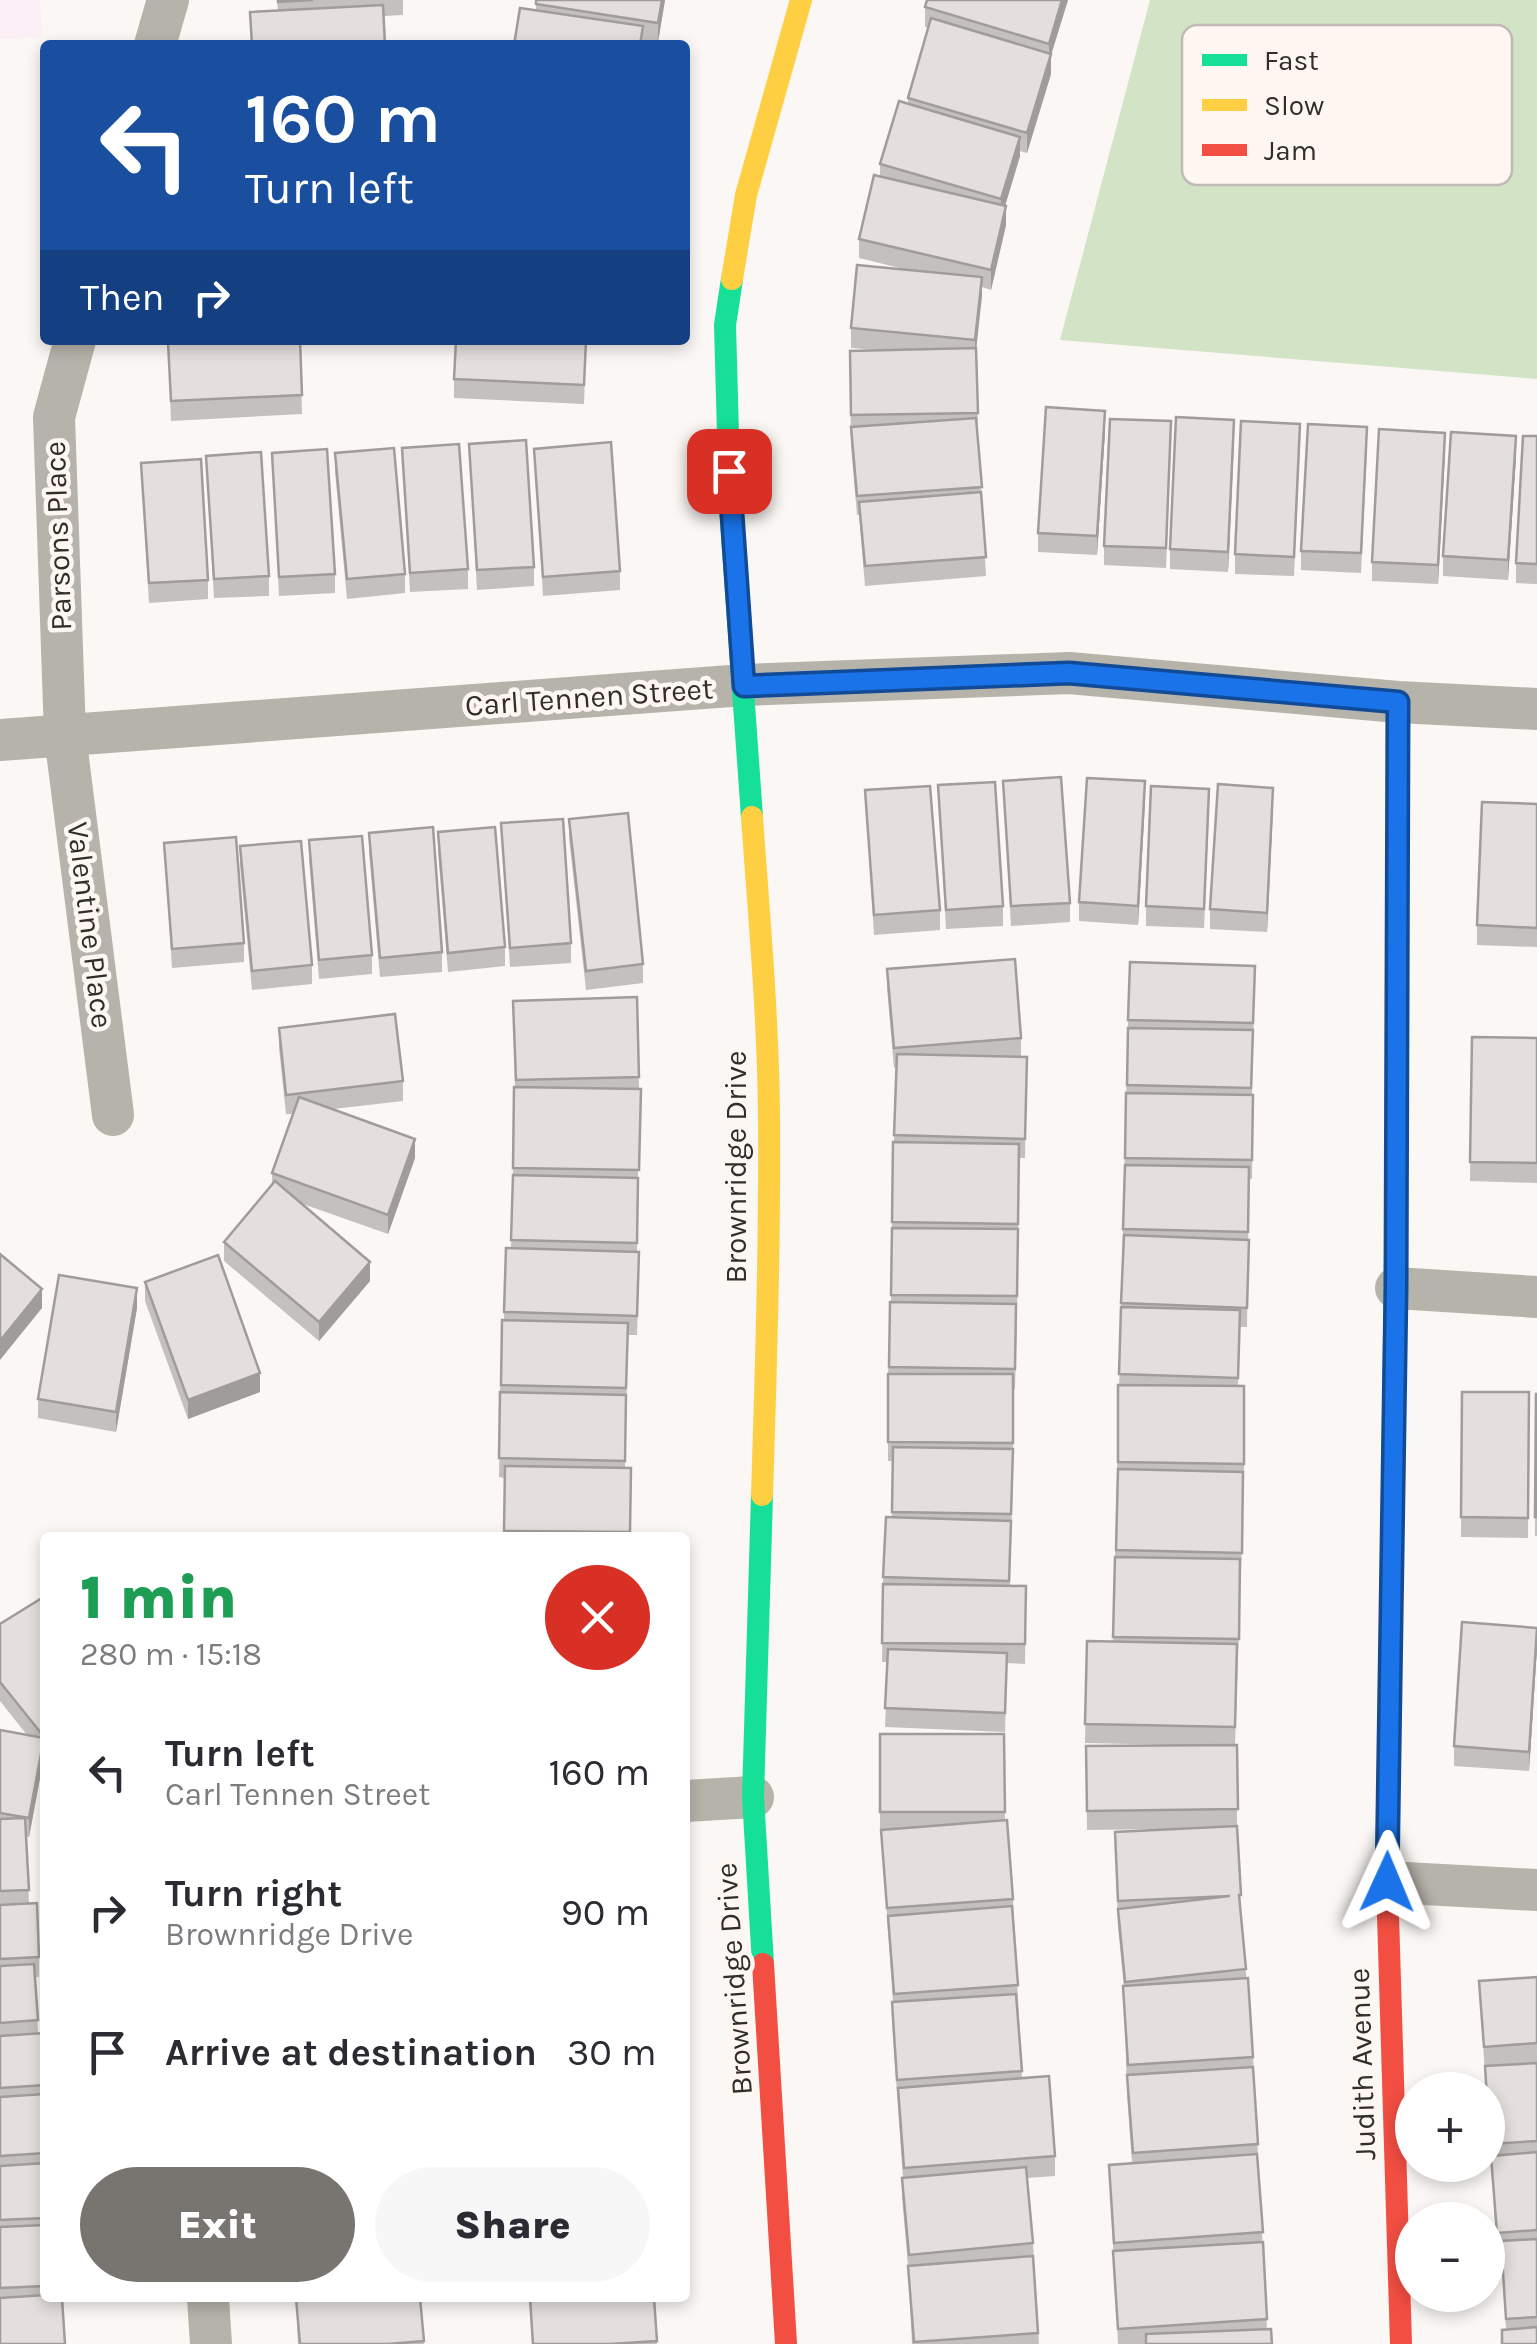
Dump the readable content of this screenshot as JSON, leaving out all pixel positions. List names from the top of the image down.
{
  "streets": {
    "street": [
      "Parsons Place",
      "Carl Tennen Street",
      "Valentine Place",
      "Brownridge Drive",
      "Judith Avenue"
    ]
  },
  "crossings": [
    ["Parsons Place", "Carl Tennen Street"],
    ["Parsons Place", "Valentine Place"],
    ["Carl Tennen Street", "Valentine Place"],
    ["Carl Tennen Street", "Brownridge Drive"],
    ["Carl Tennen Street", "Judith Avenue"]
  ],
  "legend": ["Fast", "Slow", "Jam"],
  "page": {
    "turn": ["160 m", "Turn left"],
    "then": "Then",
    "heading": ["1 min", "280 m · 15:18"],
    "list": [
      {
        "name": "Turn left",
        "note": "Carl Tennen Street",
        "value": "160 m"
      },
      {
        "name": "Turn right",
        "note": "Brownridge Drive",
        "value": "90 m"
      },
      {
        "name": "Arrive at destination",
        "value": "30 m"
      }
    ],
    "map_buttons": ["+", "−"],
    "buttons": ["Exit", "Share"]
  }
}
